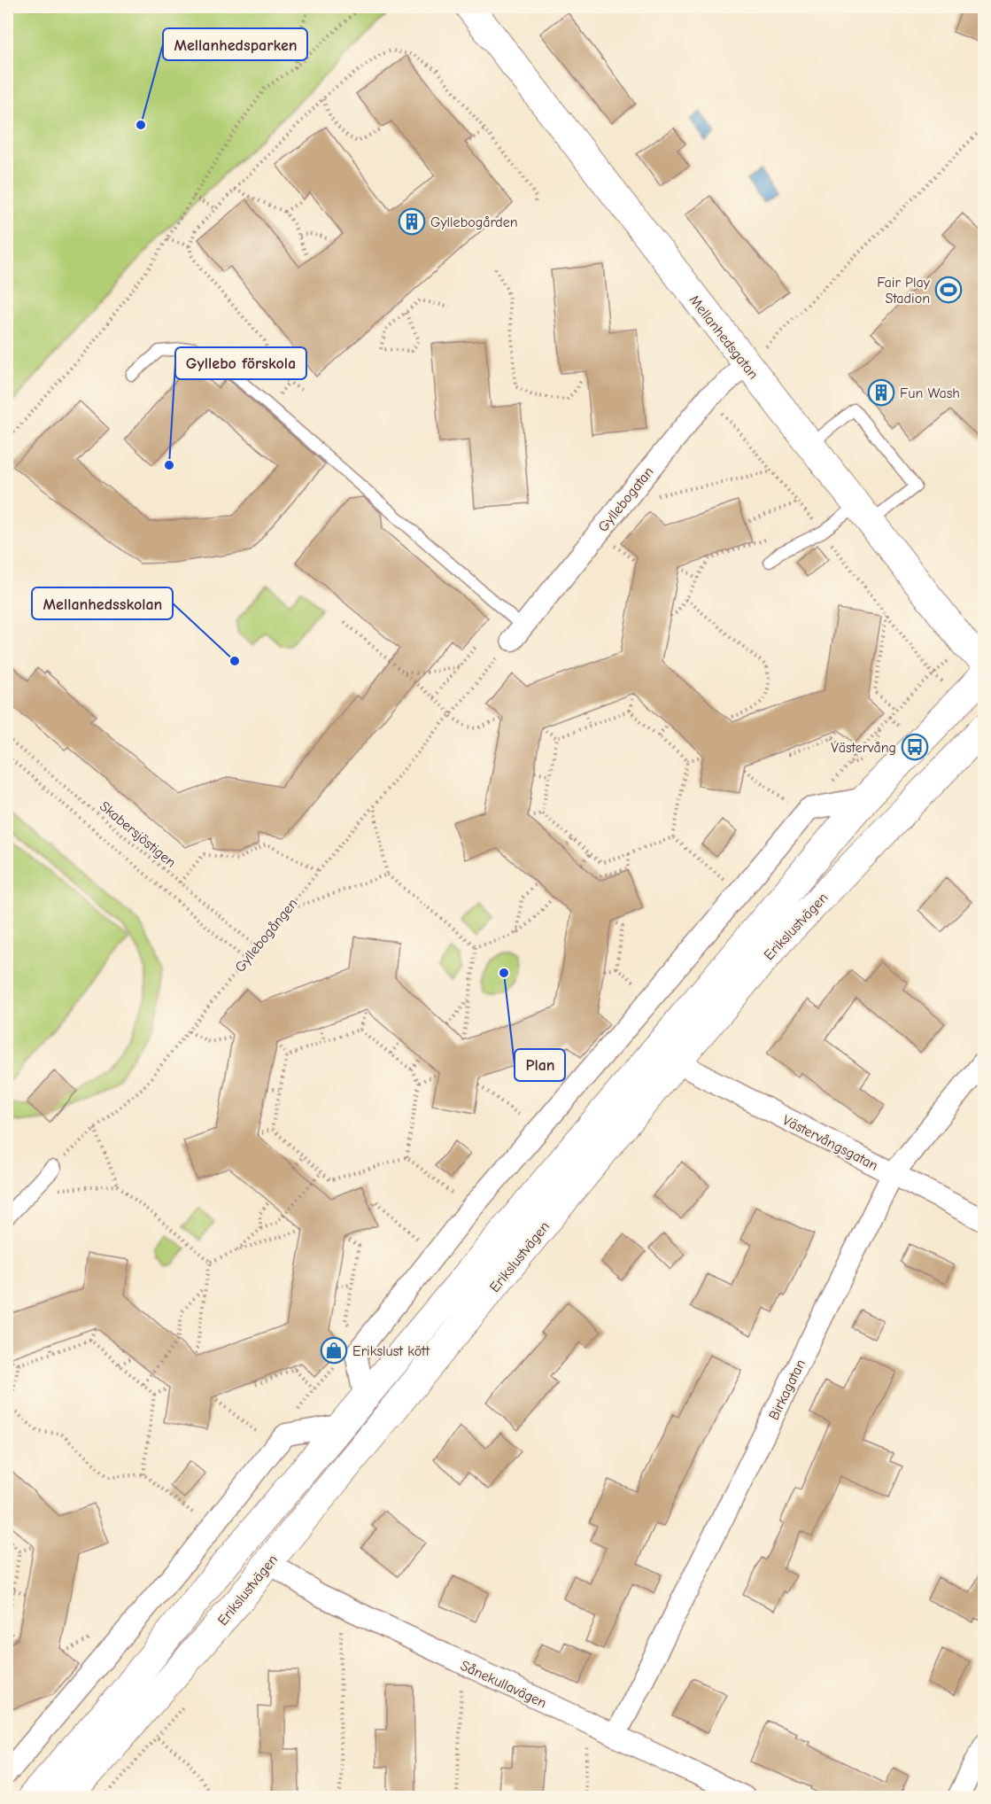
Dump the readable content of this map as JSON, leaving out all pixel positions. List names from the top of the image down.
{
  "streets": {
    "street": [
      "Mellanhedsgatan",
      "Gyllebogatan",
      "Erikslustvägen",
      "Västervångsgatan",
      "Birkagatan",
      "Sånekullavägen"
    ],
    "path": ["Skabersjöstigen", "Gyllebogången"]
  },
  "crossings": [
    ["Mellanhedsgatan", "Gyllebogatan"],
    ["Gyllebogatan", "Gyllebogången"],
    ["Skabersjöstigen", "Gyllebogången"],
    ["Erikslustvägen", "Västervångsgatan"],
    ["Erikslustvägen", "Sånekullavägen"],
    ["Västervångsgatan", "Birkagatan"],
    ["Birkagatan", "Sånekullavägen"]
  ],
  "places": {
    "other": [
      "Mellanhedsparken",
      "Gyllebo förskola",
      "Mellanhedsskolan",
      "Plan"
    ],
    "building": ["Gyllebogården", "Fun Wash"],
    "sports": ["Fair Play Stadion"],
    "bus stop": ["Västervång"],
    "shop": ["Erikslust kött"]
  }
}
